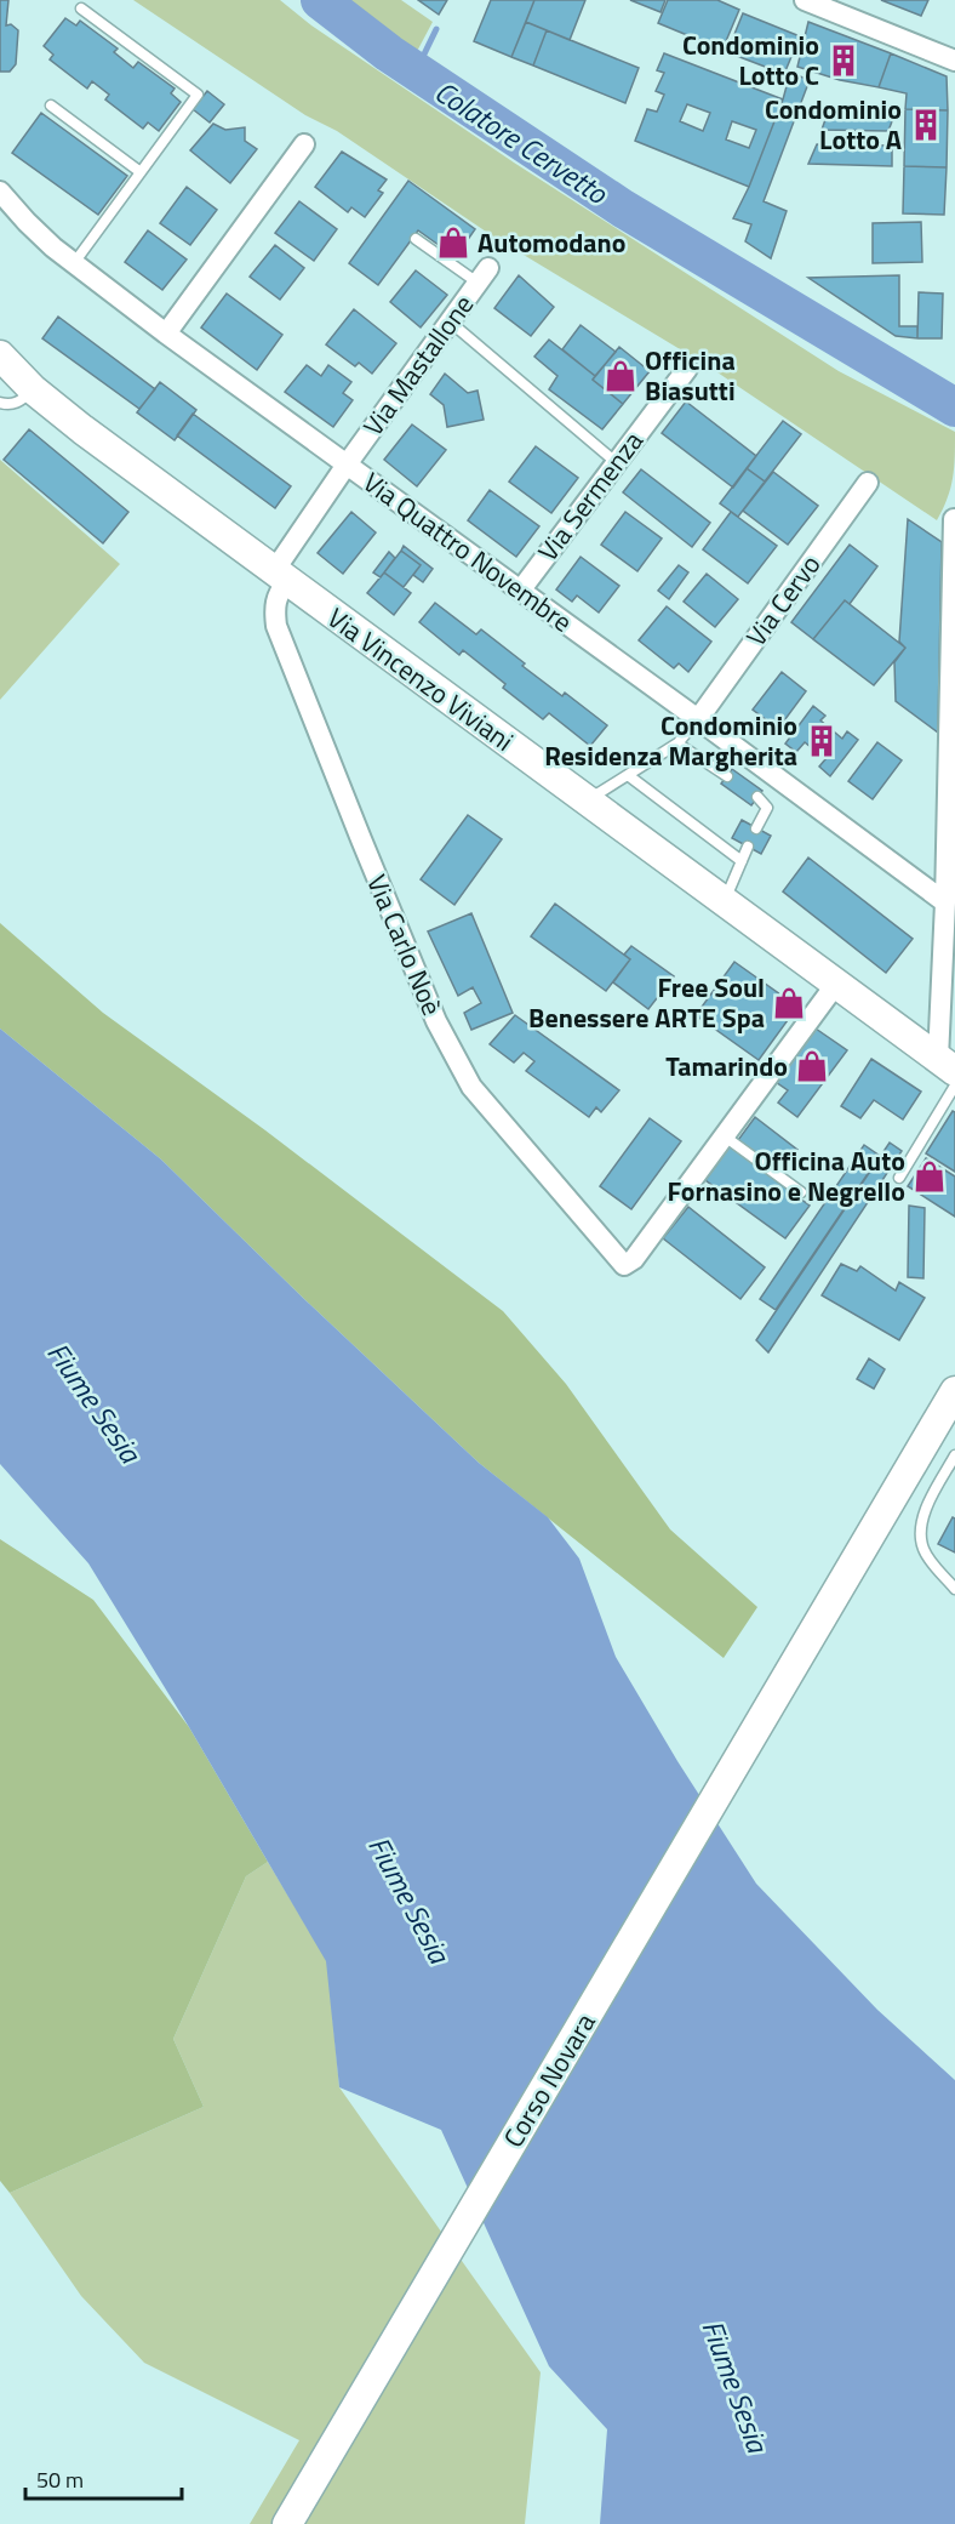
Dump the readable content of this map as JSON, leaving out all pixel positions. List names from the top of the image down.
{
  "streets": {
    "main road": ["Via Vincenzo Viviani", "Corso Novara"],
    "street": [
      "Via Mastallone",
      "Via Sermenza",
      "Via Quattro Novembre",
      "Via Cervo",
      "Via Carlo Noè"
    ]
  },
  "crossings": [
    ["Via Mastallone", "Via Quattro Novembre"],
    ["Via Mastallone", "Via Vincenzo Viviani"],
    ["Via Mastallone", "Via Carlo Noè"],
    ["Via Sermenza", "Via Quattro Novembre"],
    ["Via Quattro Novembre", "Via Cervo"],
    ["Via Vincenzo Viviani", "Via Carlo Noè"]
  ],
  "water": ["Colatore Cervetto", "Fiume Sesia"],
  "places": {
    "building": ["Condominio Lotto C", "Condominio Lotto A", "Condominio Residenza Margherita"],
    "shop": [
      "Automodano",
      "Officina Biasutti",
      "Free Soul Benessere ARTE Spa",
      "Tamarindo",
      "Officina Auto Fornasino e Negrello"
    ]
  },
  "scale_bar": "50 m"
}
